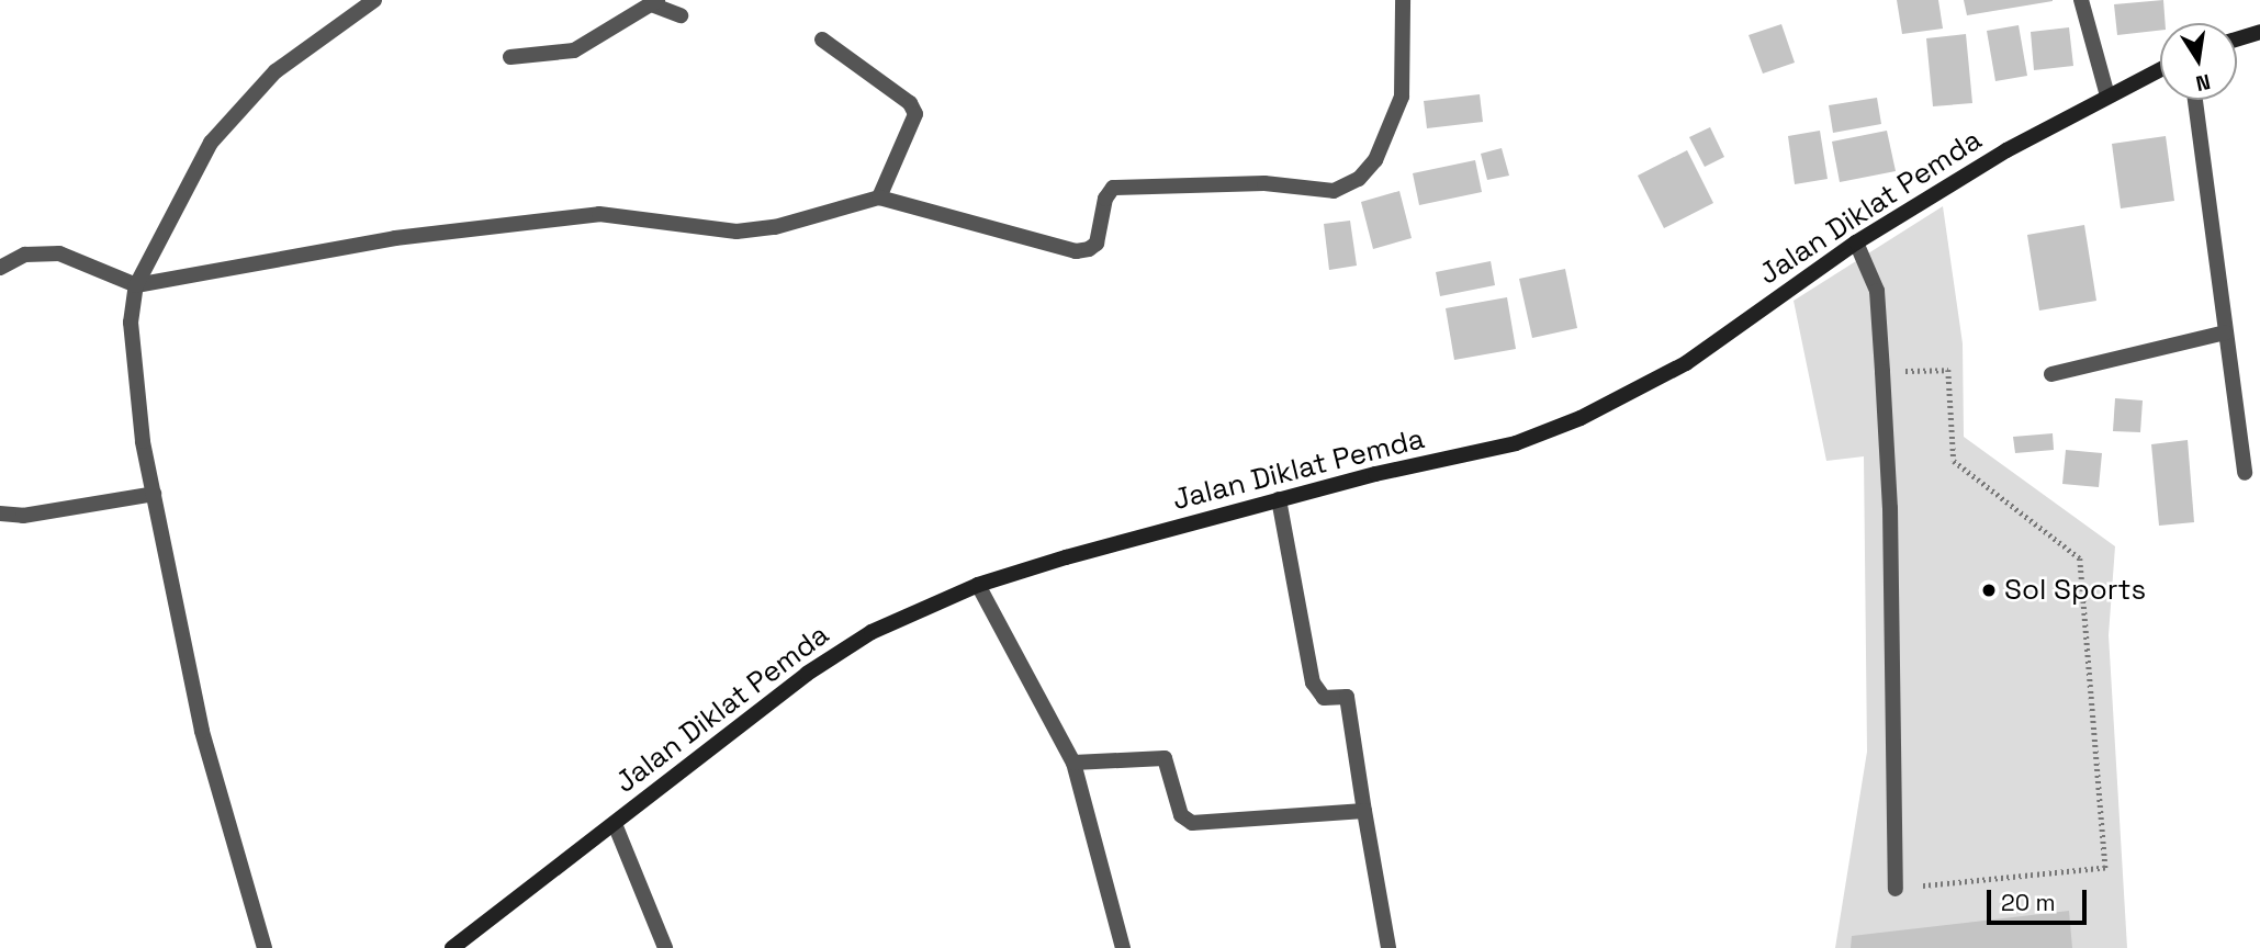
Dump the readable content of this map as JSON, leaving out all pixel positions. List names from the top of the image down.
{
  "streets": {
    "street": ["Jalan Diklat Pemda"]
  },
  "places": ["Sol Sports"],
  "scale_bar": "20 m",
  "north": "bottom"
}
